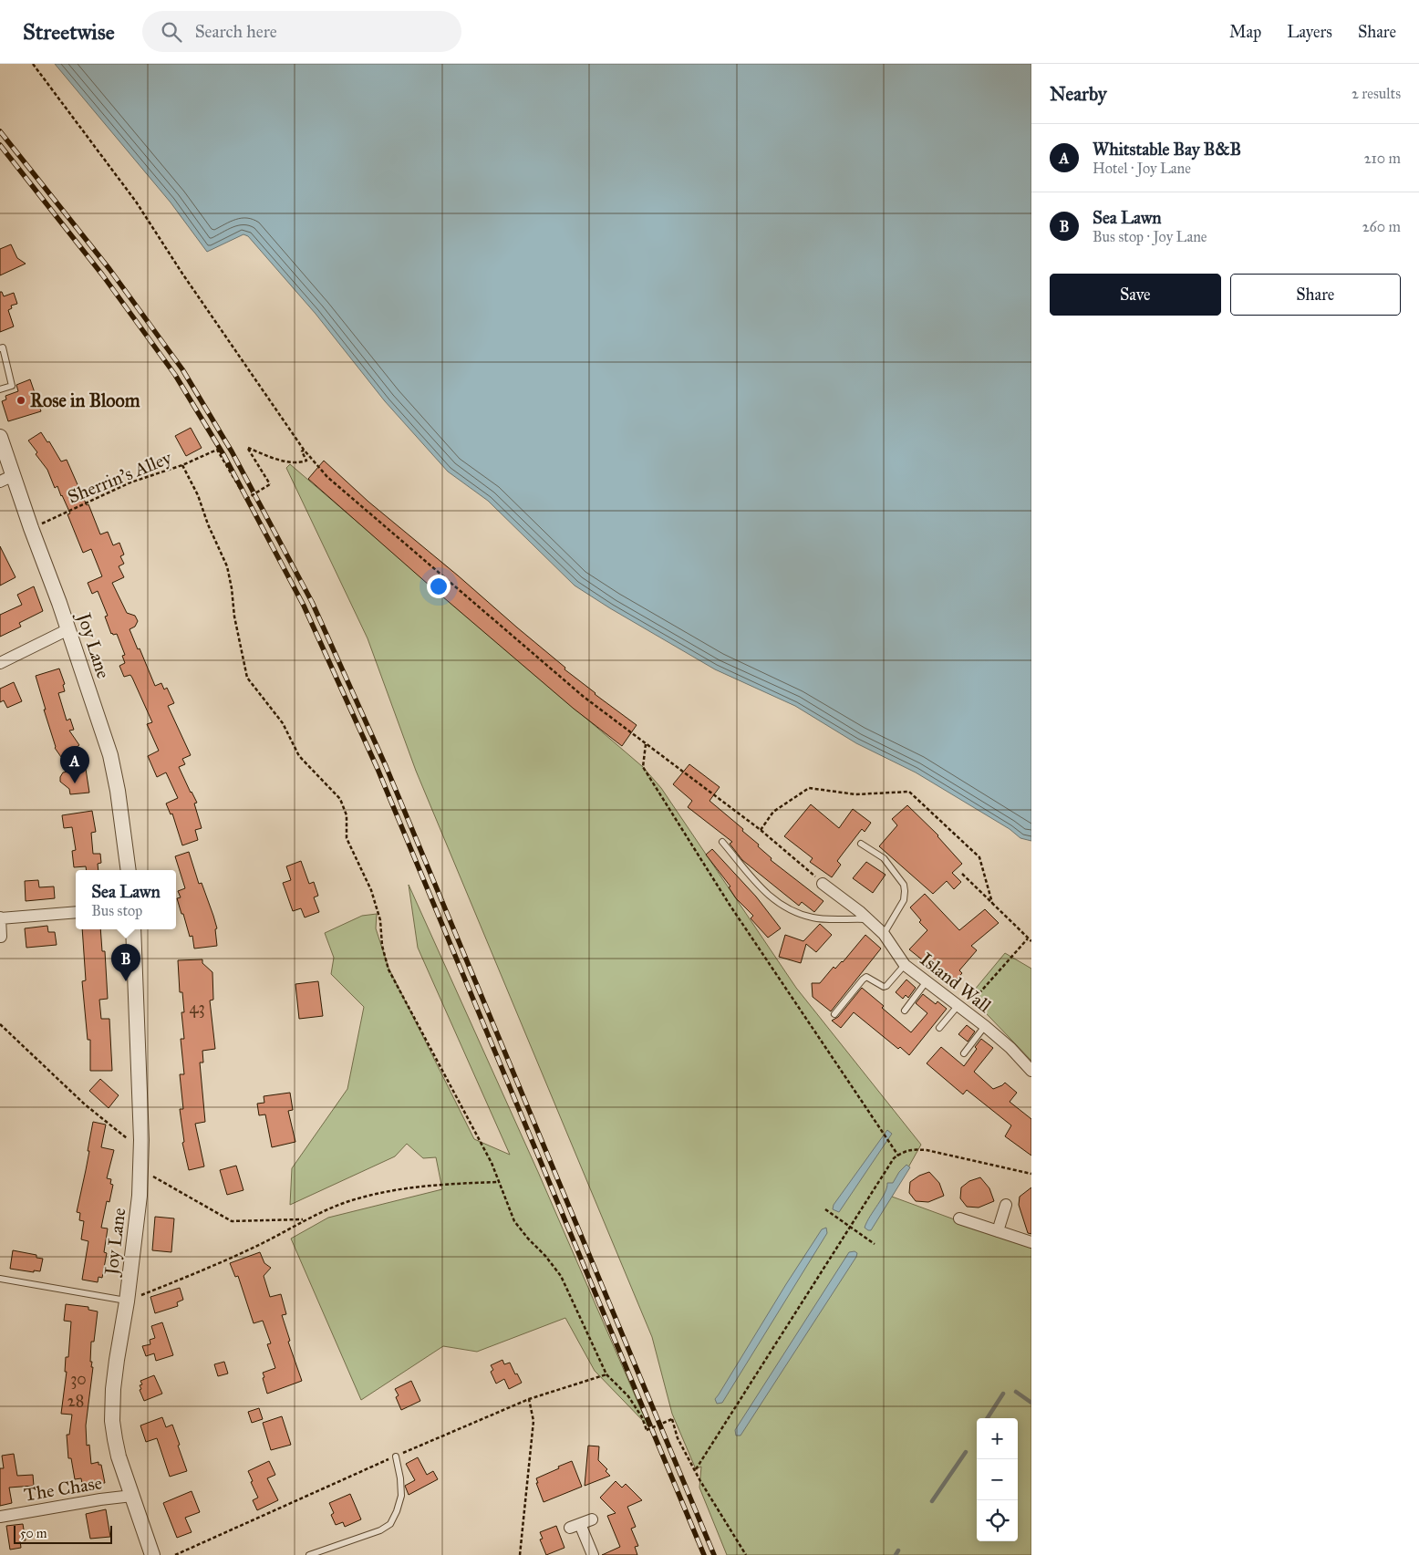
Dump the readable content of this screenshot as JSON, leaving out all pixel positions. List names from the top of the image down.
{
  "streets": {
    "street": ["Joy Lane", "Island Wall", "The Chase"],
    "path": ["Sherrin's Alley"]
  },
  "crossings": [
    ["Sherrin's Alley", "Joy Lane"],
    ["Joy Lane", "The Chase"]
  ],
  "places": ["Rose in Bloom"],
  "house_numbers": ["43", "30", "28"],
  "scale_bar": "50 m",
  "page": {
    "header": "Streetwise",
    "search": "Search here",
    "nav": ["Map", "Layers", "Share"],
    "heading": ["Nearby", "2 results"],
    "list": [
      {
        "mark": "A",
        "name": "Whitstable Bay B&B",
        "note": "Hotel · Joy Lane",
        "value": "210 m"
      },
      {
        "mark": "B",
        "name": "Sea Lawn",
        "note": "Bus stop · Joy Lane",
        "value": "260 m"
      }
    ],
    "buttons": ["Save", "Share"],
    "pins": ["A", "B"],
    "popup": ["Sea Lawn", "Bus stop"],
    "map_buttons": ["+", "−"],
    "scale": "50 m"
  }
}
